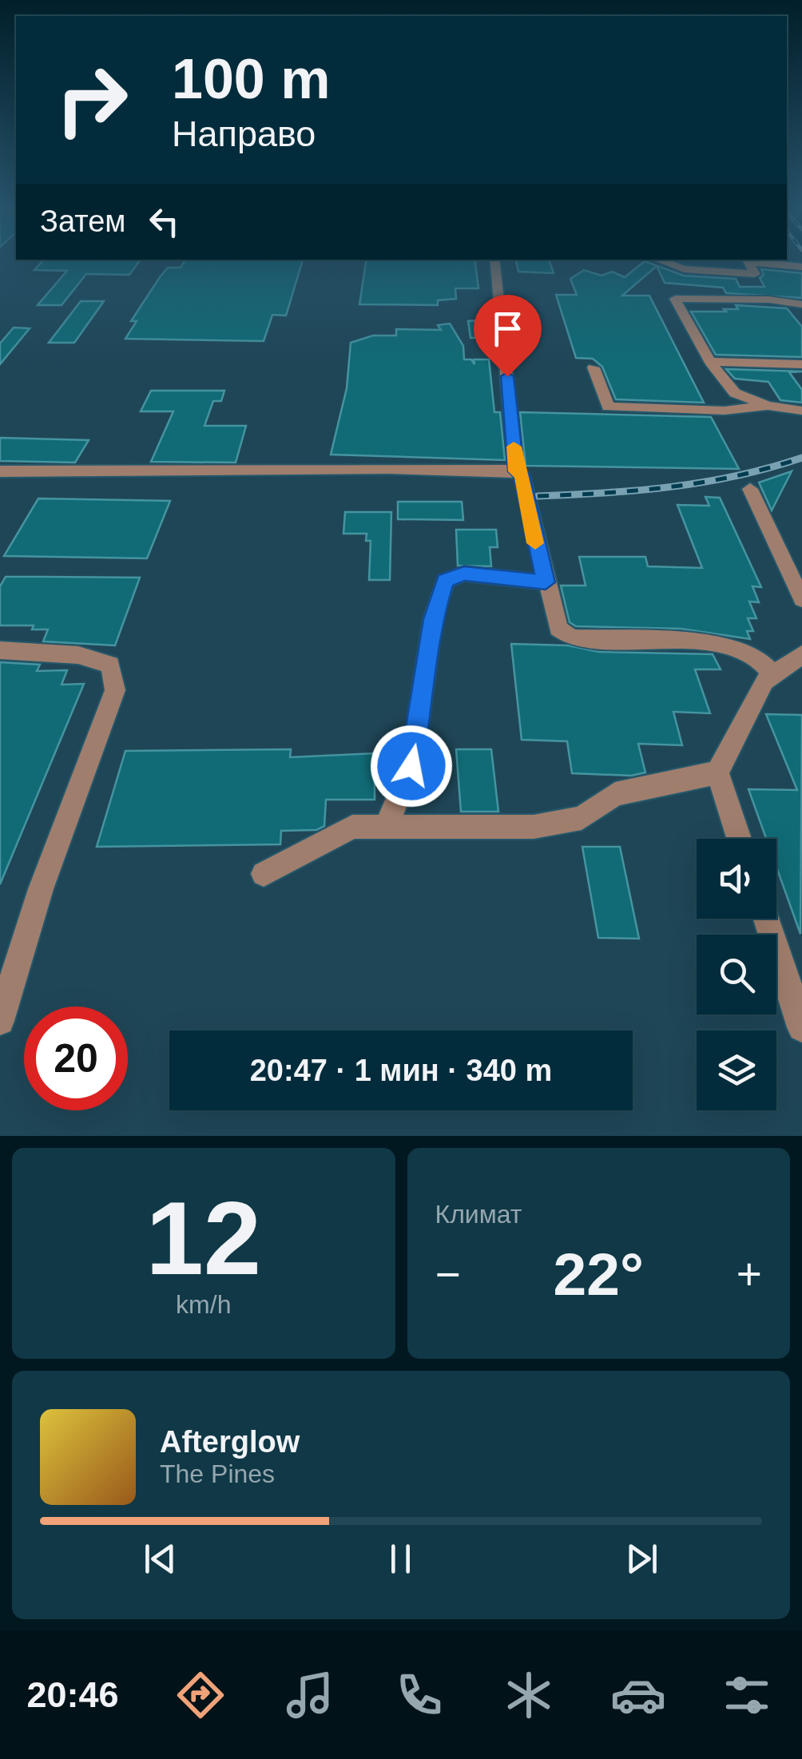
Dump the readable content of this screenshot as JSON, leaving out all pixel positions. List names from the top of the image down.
{
  "page": {
    "turn": ["100 m", "Направо"],
    "then": "Затем",
    "limit": "20",
    "trip": "20:47 · 1 мин · 340 m",
    "tile": [
      ["12", "km/h"],
      "Климат"
    ],
    "heat": ["−", "22°", "+"],
    "song": ["Afterglow", "The Pines"],
    "tabs": "20:46"
  }
}
